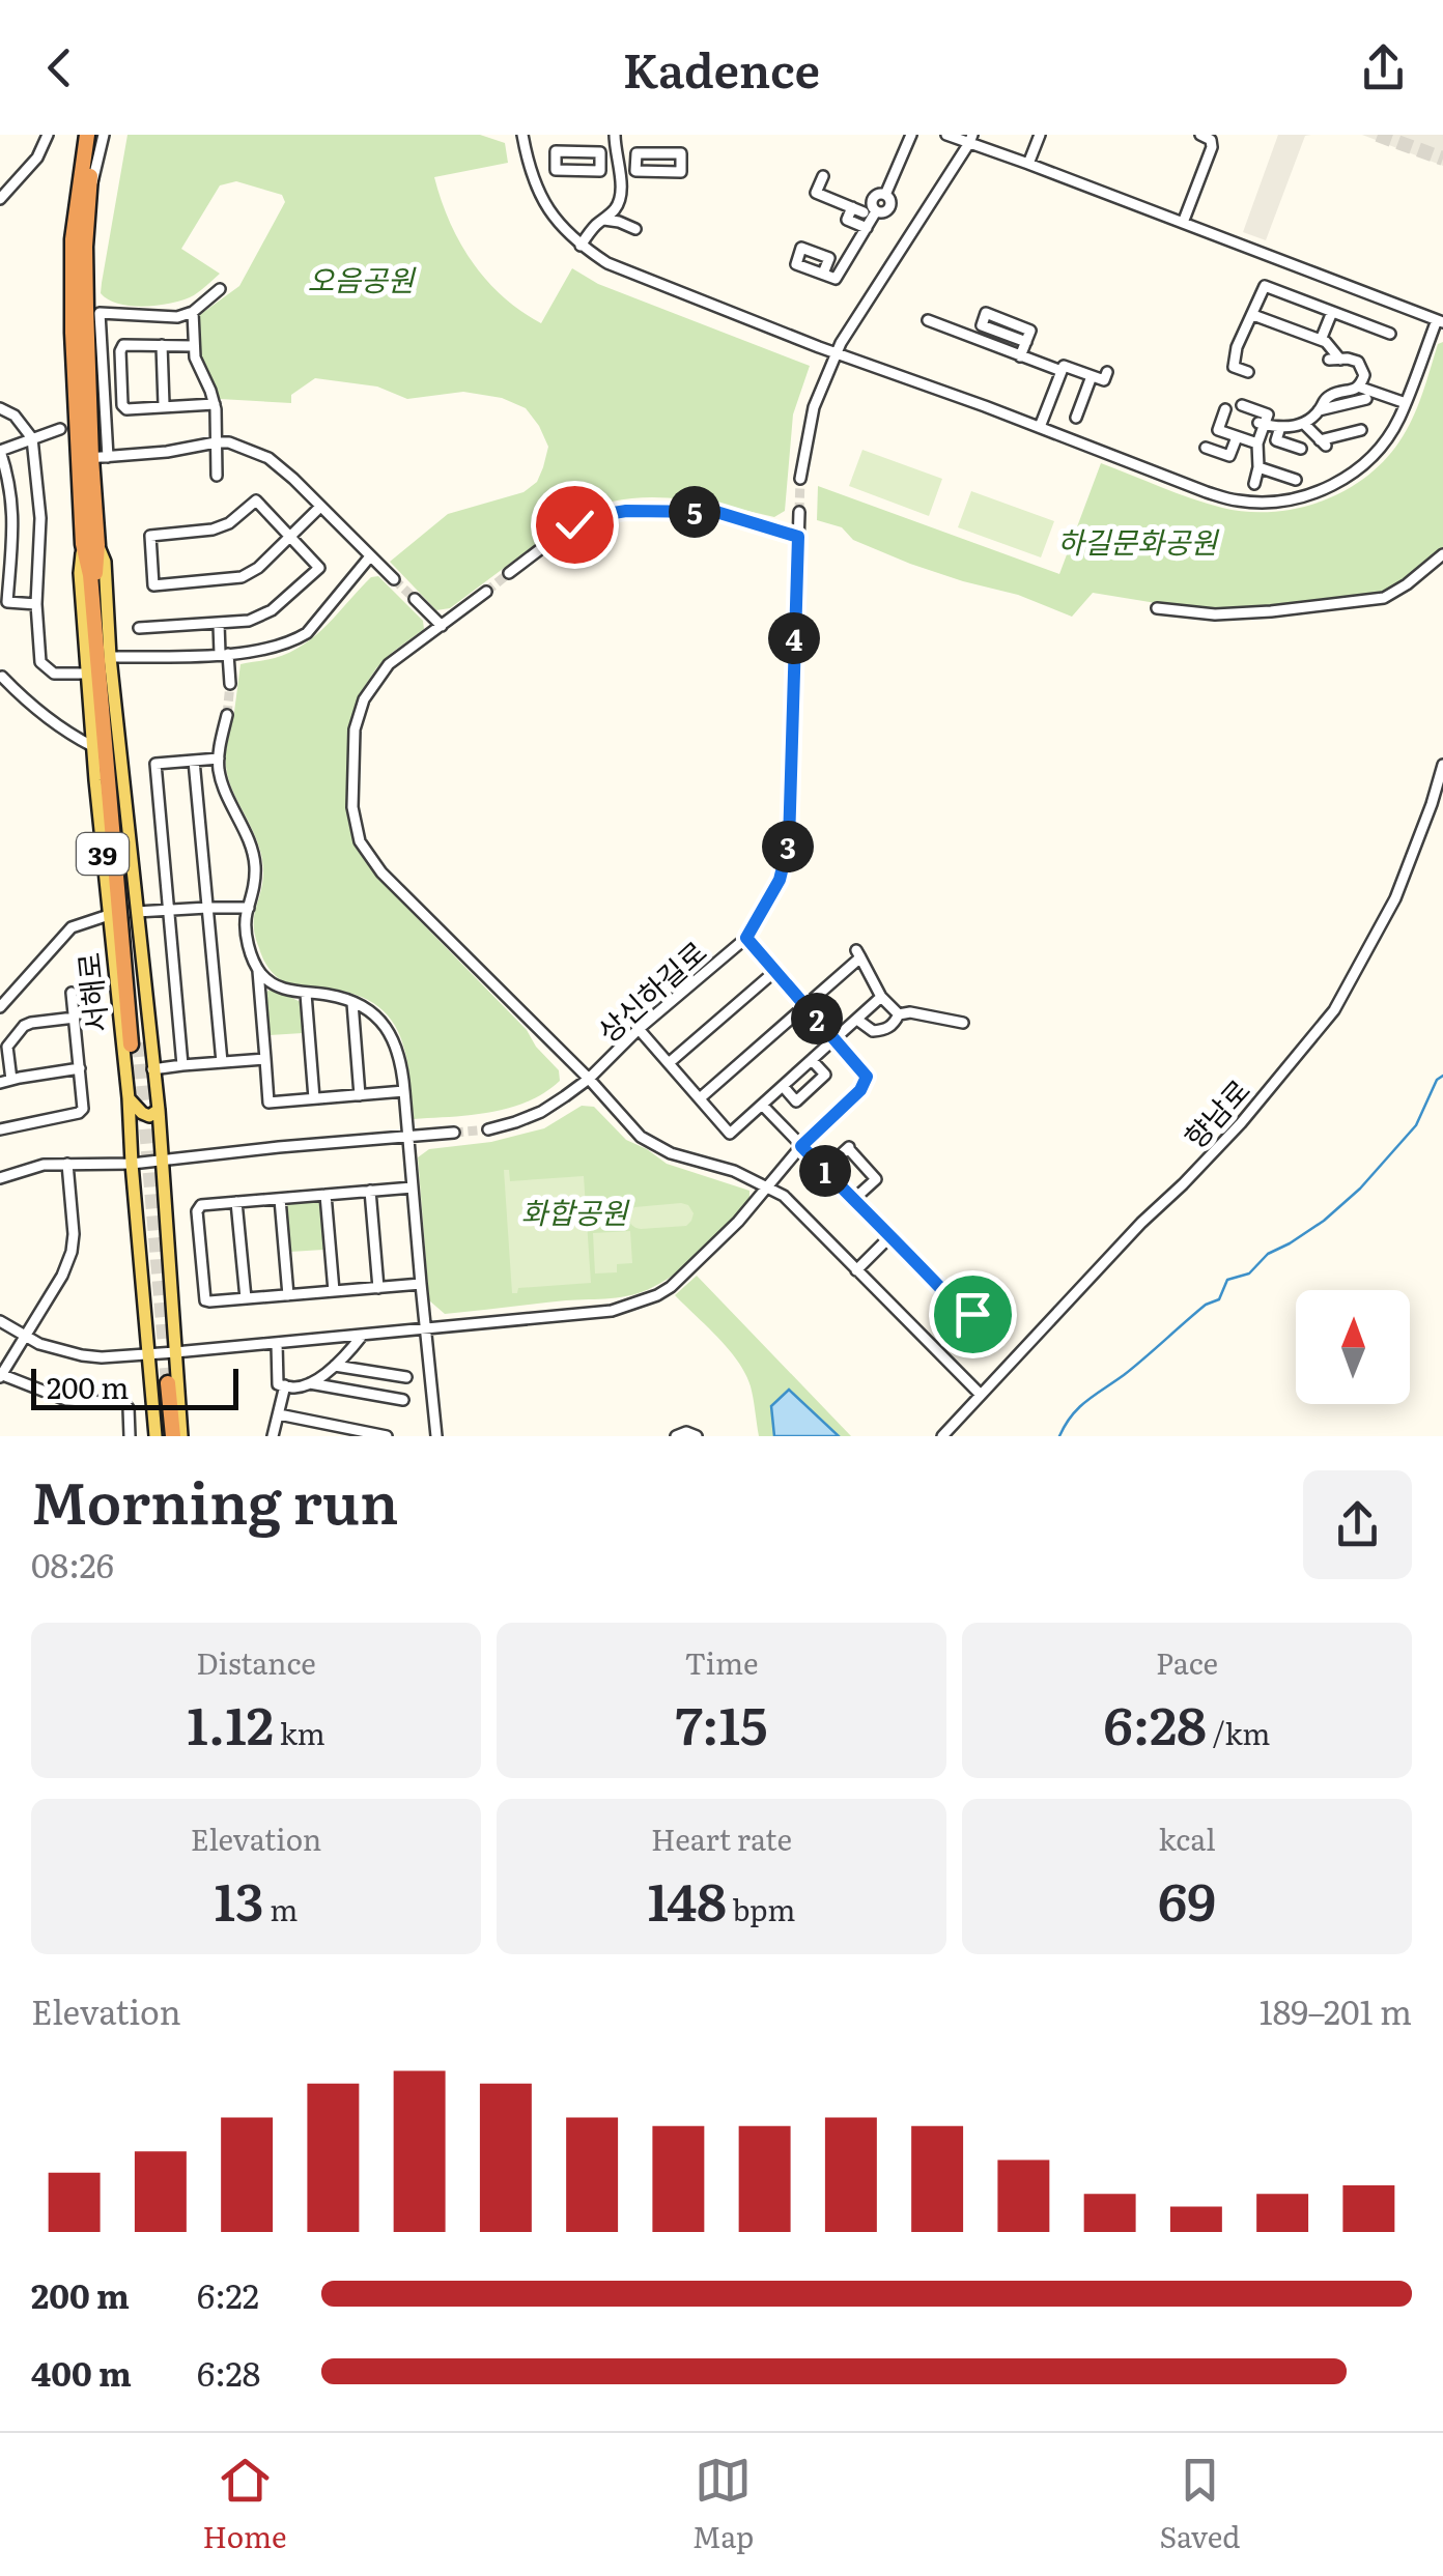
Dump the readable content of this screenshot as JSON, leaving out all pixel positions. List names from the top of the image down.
{
  "streets": {
    "highway": ["39", "서해로"],
    "street": ["상신하길로", "향남로"]
  },
  "parks": ["오음공원", "하길문화공원", "화합공원"],
  "scale_bar": "200 m",
  "north": "top",
  "page": {
    "header": "Kadence",
    "pins": [
      "5",
      "4",
      "3",
      "2",
      "1"
    ],
    "scale": "200 m",
    "heading": ["Morning run", "08:26"],
    "stats": [
      ["Distance", "1.12 km"],
      ["Time", "7:15"],
      ["Pace", "6:28 /km"],
      ["Elevation", "13 m"],
      ["Heart rate", "148 bpm"],
      ["kcal", "69"]
    ],
    "chart": ["Elevation", "189–201 m"],
    "list": [
      {
        "name": "200 m",
        "note": "6:22"
      },
      {
        "name": "400 m",
        "note": "6:28"
      }
    ],
    "tabs": ["Home", "Map", "Saved"]
  }
}
